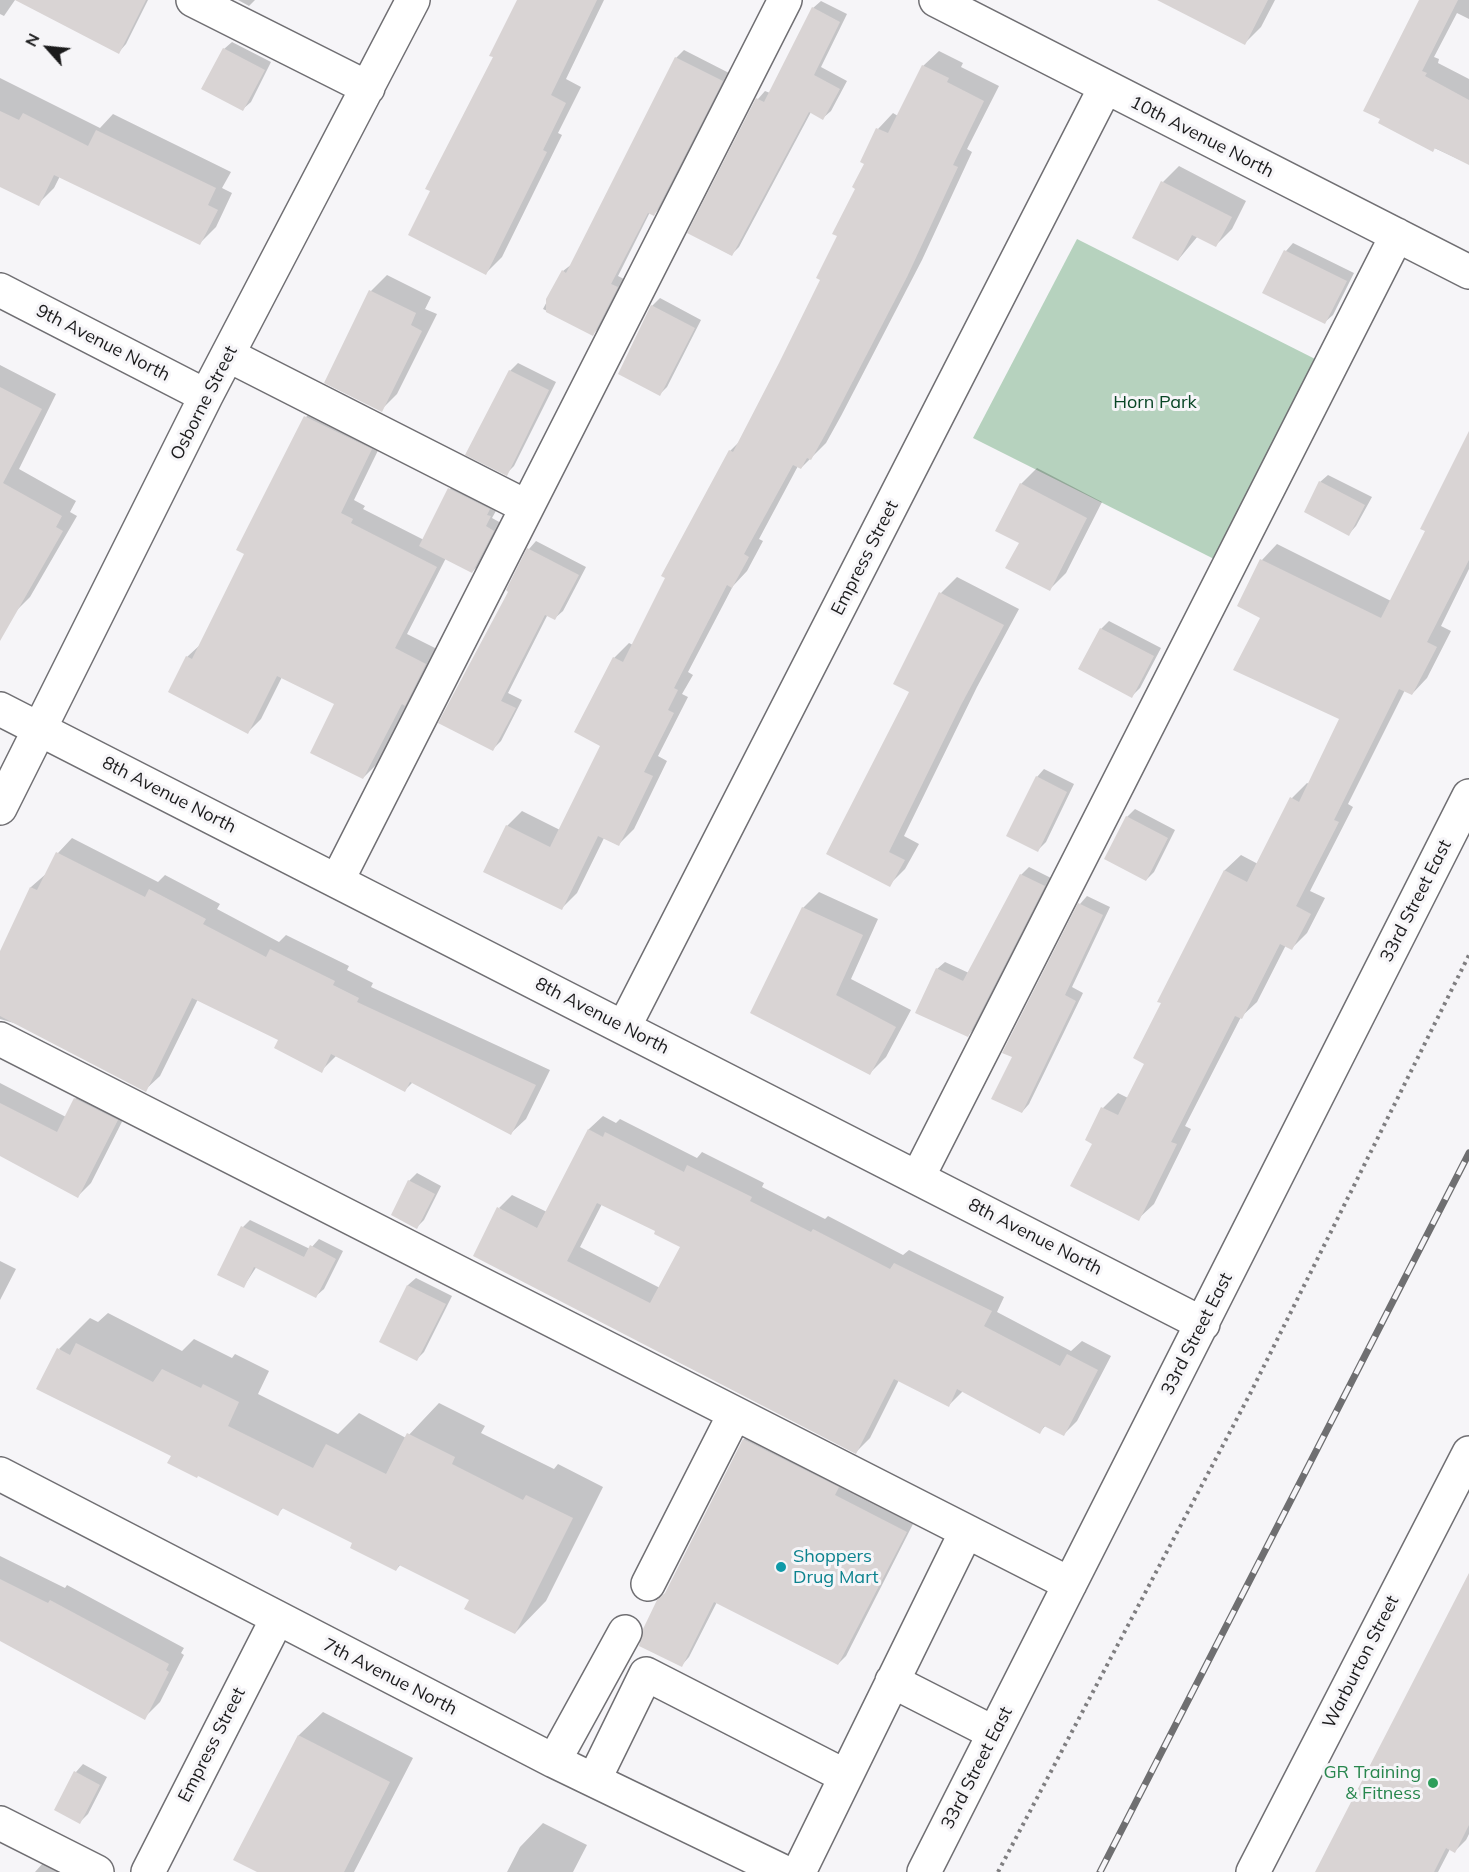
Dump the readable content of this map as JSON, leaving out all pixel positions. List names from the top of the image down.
{
  "streets": {
    "street": [
      "10th Avenue North",
      "9th Avenue North",
      "Osborne Street",
      "Empress Street",
      "8th Avenue North",
      "33rd Street East",
      "Warburton Street",
      "7th Avenue North"
    ]
  },
  "crossings": [
    ["10th Avenue North", "Empress Street"],
    ["9th Avenue North", "Osborne Street"],
    ["Osborne Street", "8th Avenue North"],
    ["Empress Street", "8th Avenue North"],
    ["Empress Street", "7th Avenue North"],
    ["8th Avenue North", "33rd Street East"]
  ],
  "parks": ["Horn Park"],
  "places": ["Shoppers Drug Mart", "GR Training & Fitness"],
  "north": "top left"
}
